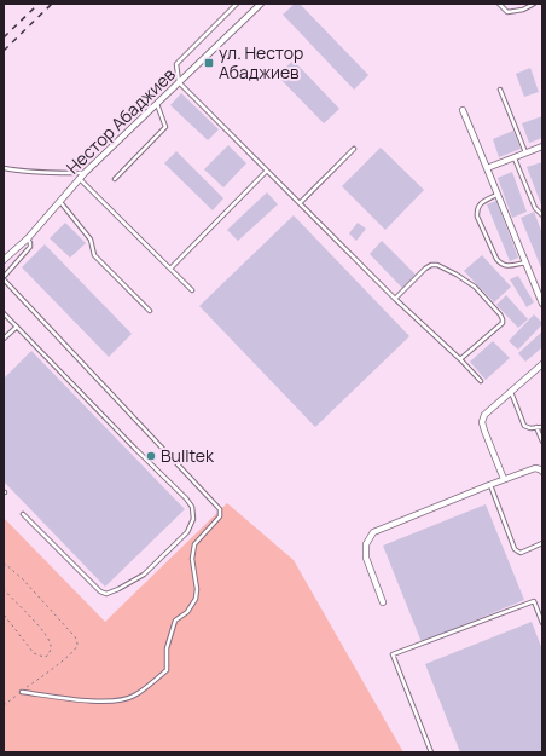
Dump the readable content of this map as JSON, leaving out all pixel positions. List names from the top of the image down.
{
  "streets": {
    "street": ["Нестор Абаджиев"]
  },
  "places": {
    "transit": ["ул. Нестор Абаджиев"],
    "other": ["Bulltek"]
  }
}
